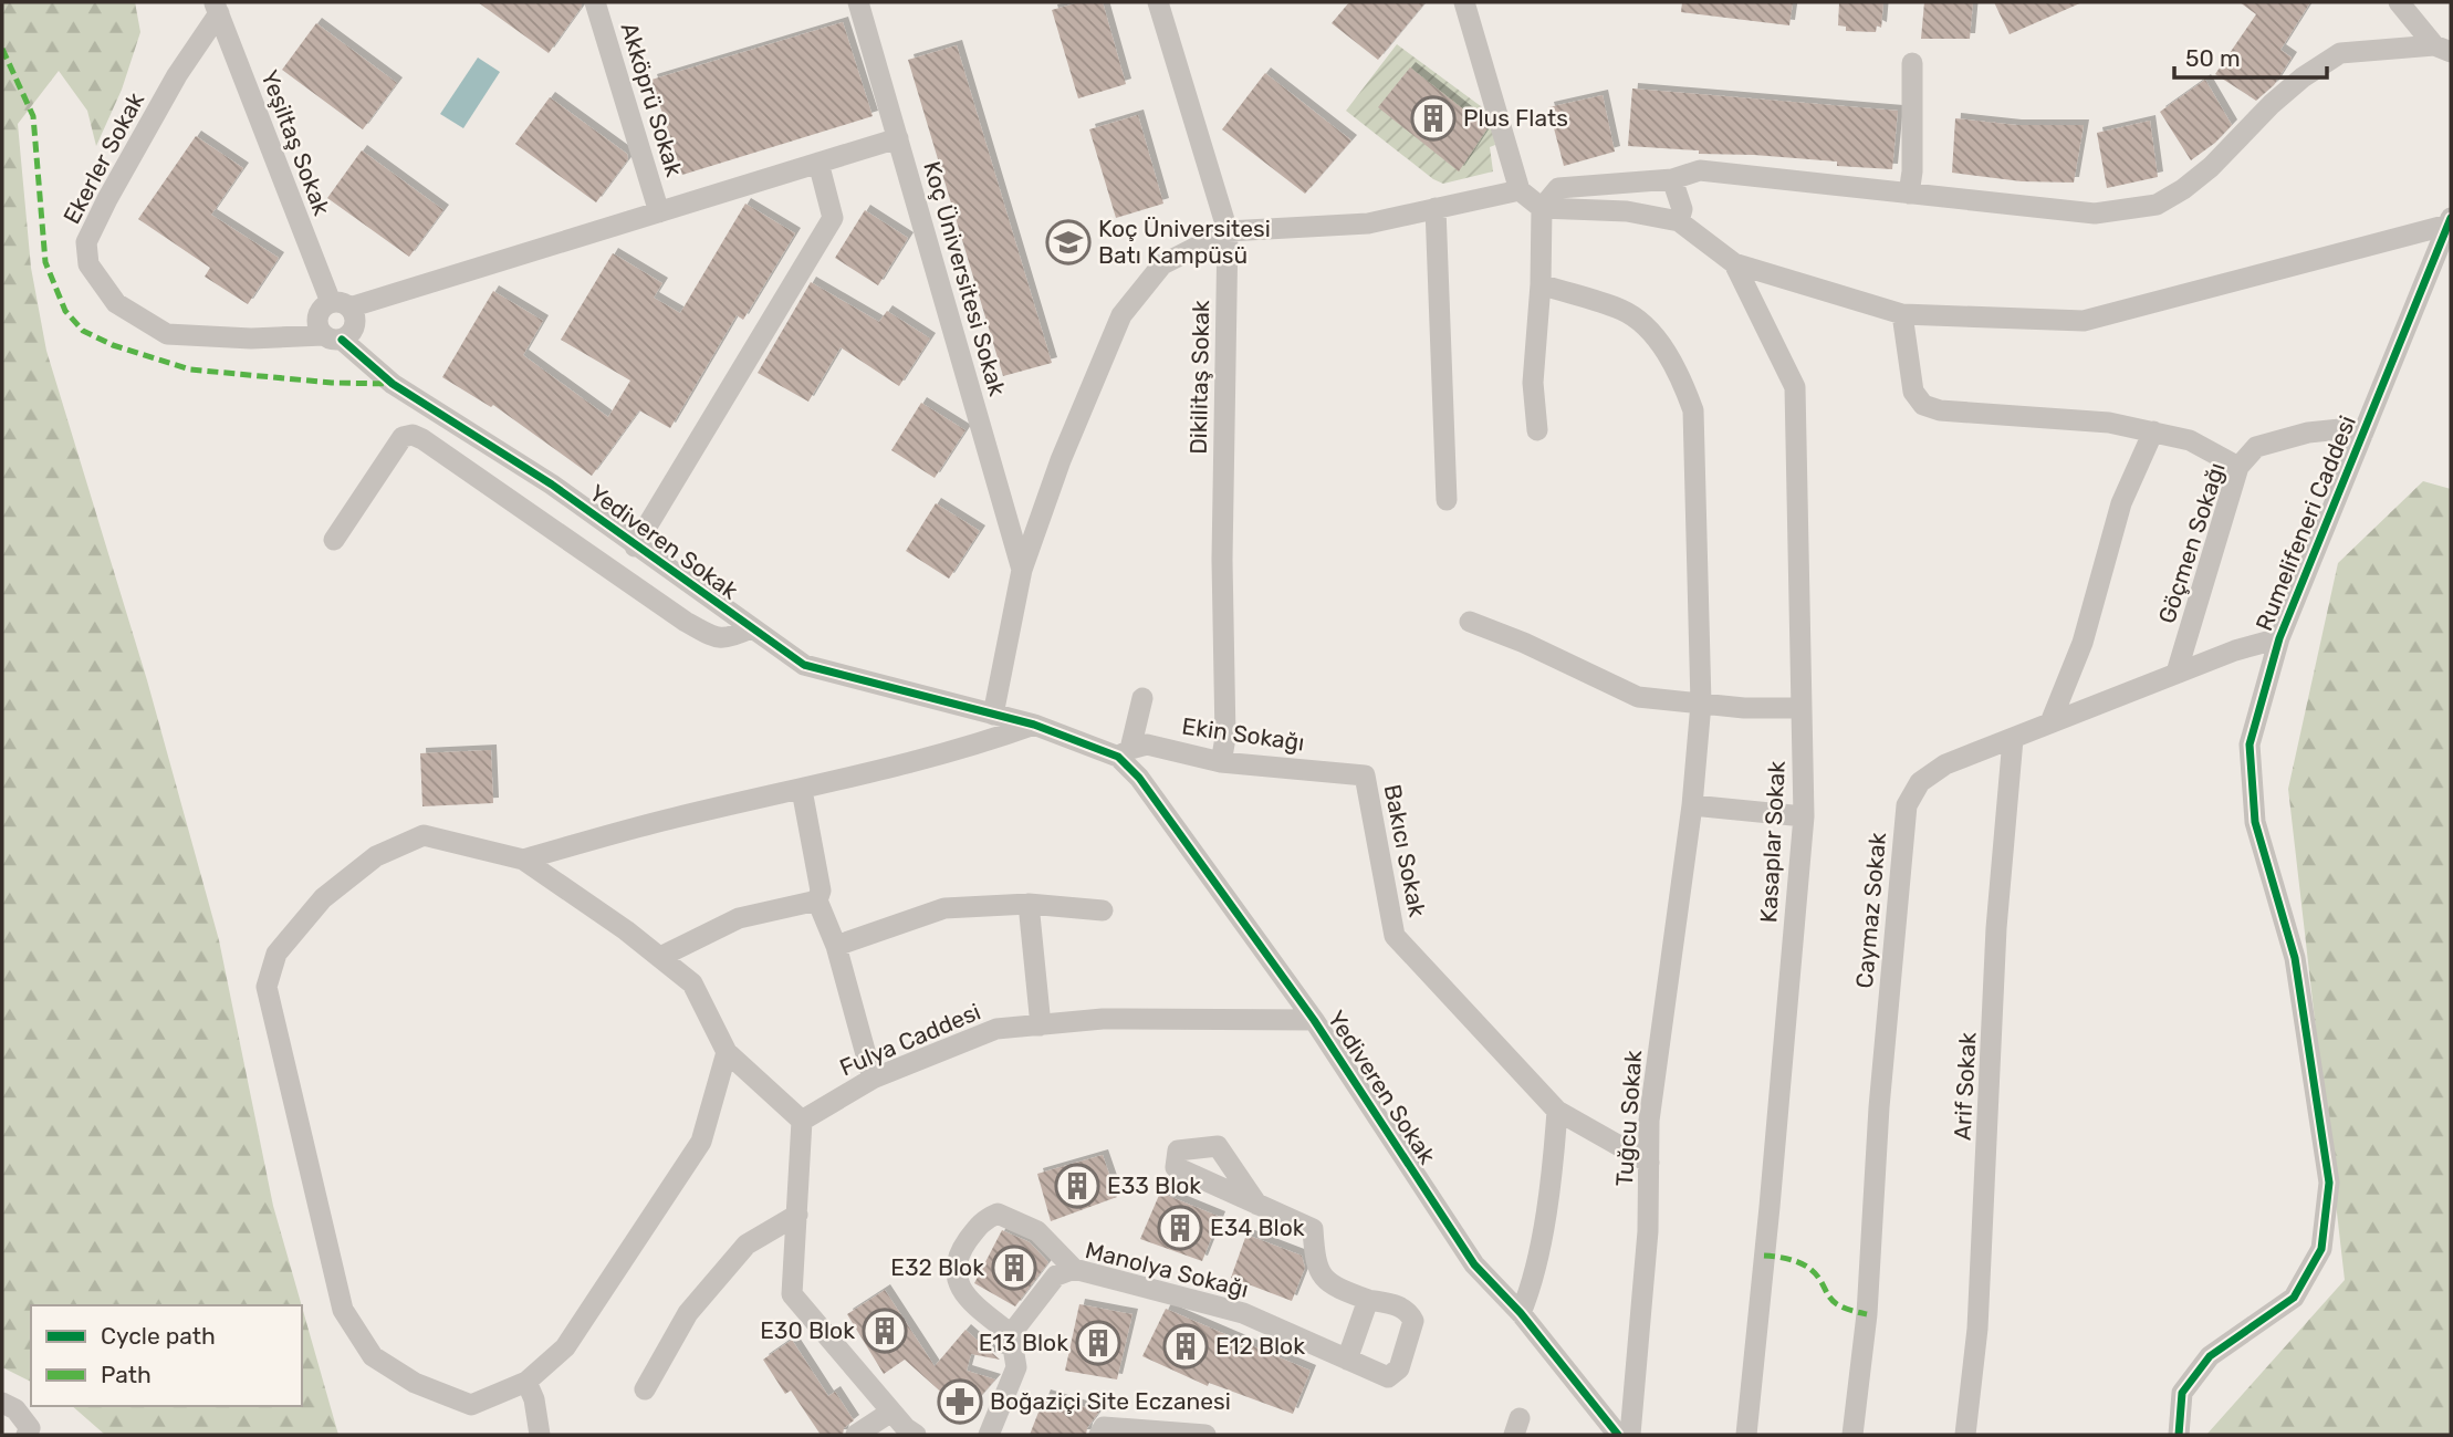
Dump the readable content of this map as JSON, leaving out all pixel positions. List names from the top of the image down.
{
  "streets": {
    "street": [
      "Akköprü Sokak",
      "Yeşiltaş Sokak",
      "Ekerler Sokak",
      "Koç Üniversitesi Sokak",
      "Dikilitaş Sokak",
      "Rumelifeneri Caddesi",
      "Yediveren Sokak",
      "Göçmen Sokağı",
      "Ekin Sokağı",
      "Kasaplar Sokak",
      "Bakıcı Sokak",
      "Caymaz Sokak",
      "Fulya Caddesi",
      "Arif Sokak",
      "Tuğcu Sokak",
      "Manolya Sokağı"
    ]
  },
  "crossings": [
    ["Yeşiltaş Sokak", "Ekerler Sokak"],
    ["Yeşiltaş Sokak", "Yediveren Sokak"],
    ["Ekerler Sokak", "Yediveren Sokak"],
    ["Dikilitaş Sokak", "Ekin Sokağı"],
    ["Rumelifeneri Caddesi", "Göçmen Sokağı"],
    ["Rumelifeneri Caddesi", "Caymaz Sokak"],
    ["Yediveren Sokak", "Ekin Sokağı"],
    ["Yediveren Sokak", "Fulya Caddesi"],
    ["Göçmen Sokağı", "Caymaz Sokak"],
    ["Ekin Sokağı", "Bakıcı Sokak"],
    ["Caymaz Sokak", "Arif Sokak"]
  ],
  "places": {
    "building": [
      "Plus Flats",
      "E33 Blok",
      "E34 Blok",
      "E32 Blok",
      "E30 Blok",
      "E13 Blok",
      "E12 Blok"
    ],
    "school or university": ["Koç Üniversitesi Batı Kampüsü"],
    "pharmacy": ["Boğaziçi Site Eczanesi"]
  },
  "legend": ["Cycle path", "Path"],
  "scale_bar": "50 m"
}
